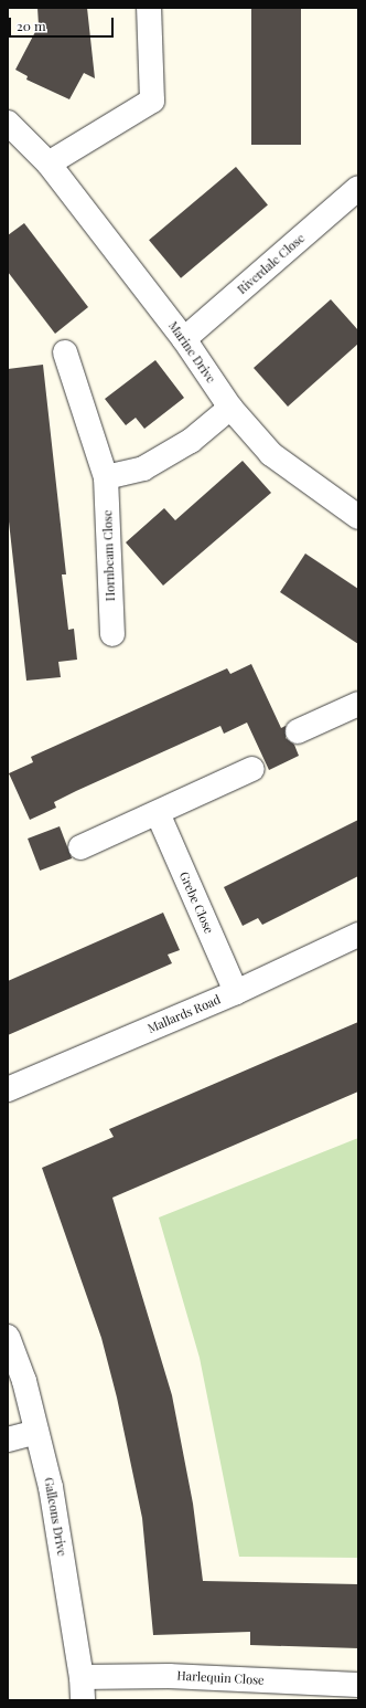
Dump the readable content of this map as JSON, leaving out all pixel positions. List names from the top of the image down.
{
  "streets": {
    "street": [
      "Riverdale Close",
      "Marine Drive",
      "Hornbeam Close",
      "Grebe Close",
      "Mallards Road",
      "Galleons Drive",
      "Harlequin Close"
    ]
  },
  "crossings": [
    ["Riverdale Close", "Marine Drive"],
    ["Grebe Close", "Mallards Road"],
    ["Galleons Drive", "Harlequin Close"]
  ],
  "scale_bar": "20 m"
}
